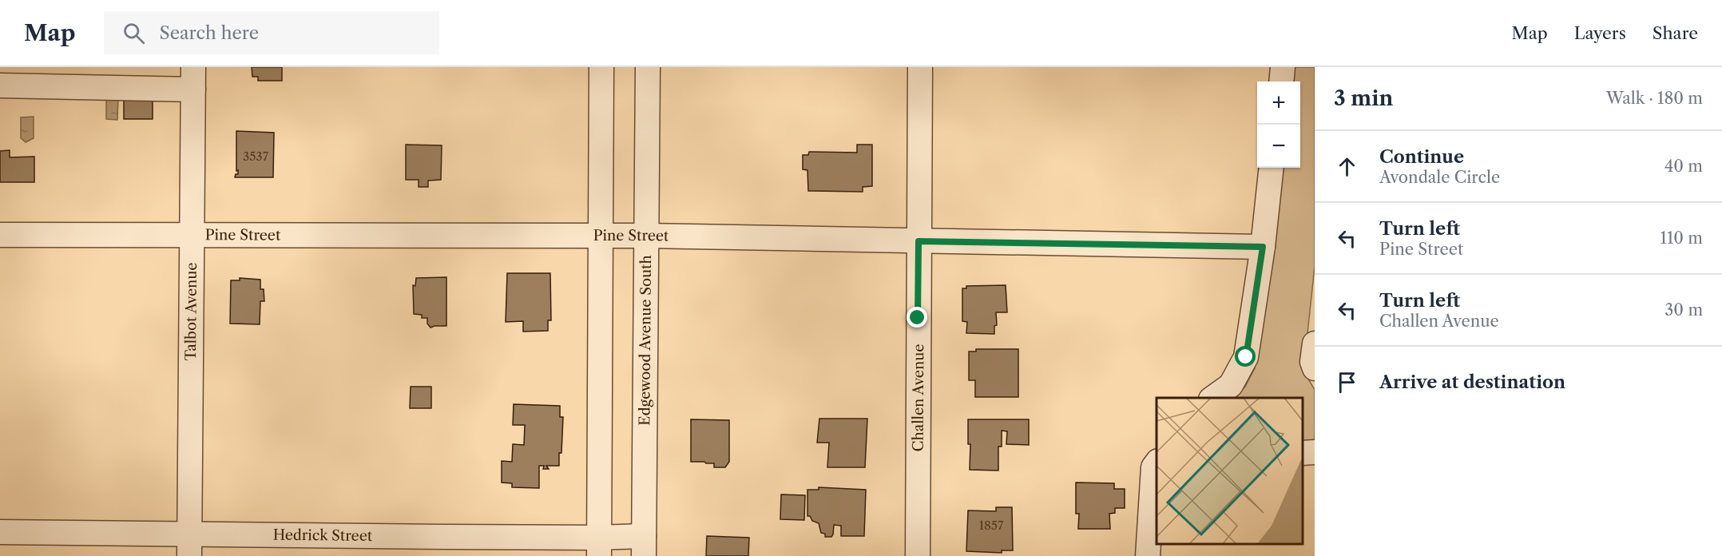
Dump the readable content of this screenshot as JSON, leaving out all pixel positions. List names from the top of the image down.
{
  "streets": {
    "street": [
      "Pine Street",
      "Talbot Avenue",
      "Edgewood Avenue South",
      "Challen Avenue",
      "Hedrick Street"
    ]
  },
  "crossings": [
    ["Pine Street", "Talbot Avenue"],
    ["Pine Street", "Edgewood Avenue South"],
    ["Pine Street", "Challen Avenue"],
    ["Talbot Avenue", "Hedrick Street"],
    ["Edgewood Avenue South", "Hedrick Street"]
  ],
  "house_numbers": ["3537", "1857"],
  "page": {
    "header": "Map",
    "search": "Search here",
    "nav": ["Map", "Layers", "Share"],
    "heading": ["3 min", "Walk · 180 m"],
    "map_buttons": ["+", "−"],
    "list": [
      ["Continue", "Avondale Circle", "40 m"],
      ["Turn left", "Pine Street", "110 m"],
      ["Turn left", "Challen Avenue", "30 m"],
      "Arrive at destination"
    ]
  }
}
